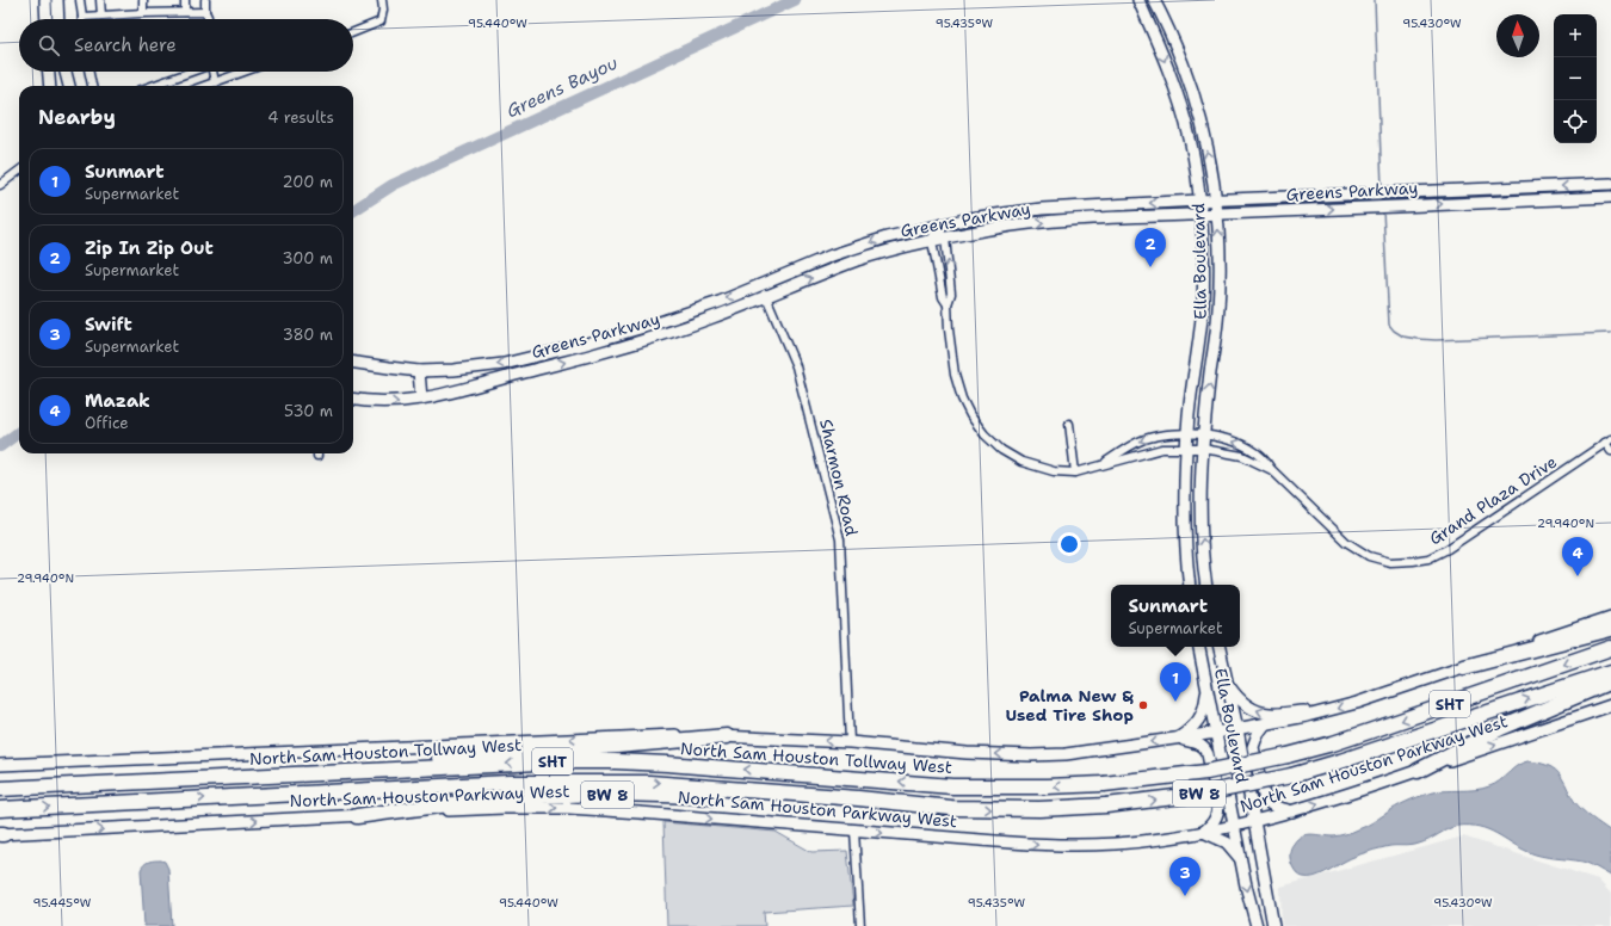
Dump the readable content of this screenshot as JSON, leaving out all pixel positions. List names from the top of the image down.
{
  "streets": {
    "highway": [
      "SHT",
      "North Sam Houston Tollway West",
      "North Sam Houston Parkway West",
      "BW 8"
    ],
    "main road": ["Greens Parkway", "Ella Boulevard"],
    "street": ["Sharmon Road", "Grand Plaza Drive"]
  },
  "crossings": [
    ["Greens Parkway", "Ella Boulevard"],
    ["Greens Parkway", "Sharmon Road"],
    ["Greens Parkway", "Grand Plaza Drive"],
    ["Ella Boulevard", "Grand Plaza Drive"],
    ["Ella Boulevard", "North Sam Houston Parkway West"],
    ["SHT", "North Sam Houston Parkway West"],
    ["SHT", "BW 8"],
    ["North Sam Houston Parkway West", "BW 8"]
  ],
  "water": ["Greens Bayou"],
  "places": ["Palma New & Used Tire Shop"],
  "north": "top",
  "page": {
    "map_buttons": ["+", "−"],
    "search": "Search here",
    "heading": ["Nearby", "4 results"],
    "list": [
      {
        "mark": "1",
        "name": "Sunmart",
        "note": "Supermarket",
        "value": "200 m"
      },
      {
        "mark": "2",
        "name": "Zip In Zip Out",
        "note": "Supermarket",
        "value": "300 m"
      },
      {
        "mark": "3",
        "name": "Swift",
        "note": "Supermarket",
        "value": "380 m"
      },
      {
        "mark": "4",
        "name": "Mazak",
        "note": "Office",
        "value": "530 m"
      }
    ],
    "pins": [
      "2",
      "4",
      "1",
      "3"
    ],
    "popup": ["Sunmart", "Supermarket"]
  },
  "coordinates": [
    "95.440°W",
    "95.435°W",
    "95.430°W",
    "29.940°N",
    "95.445°W"
  ]
}
